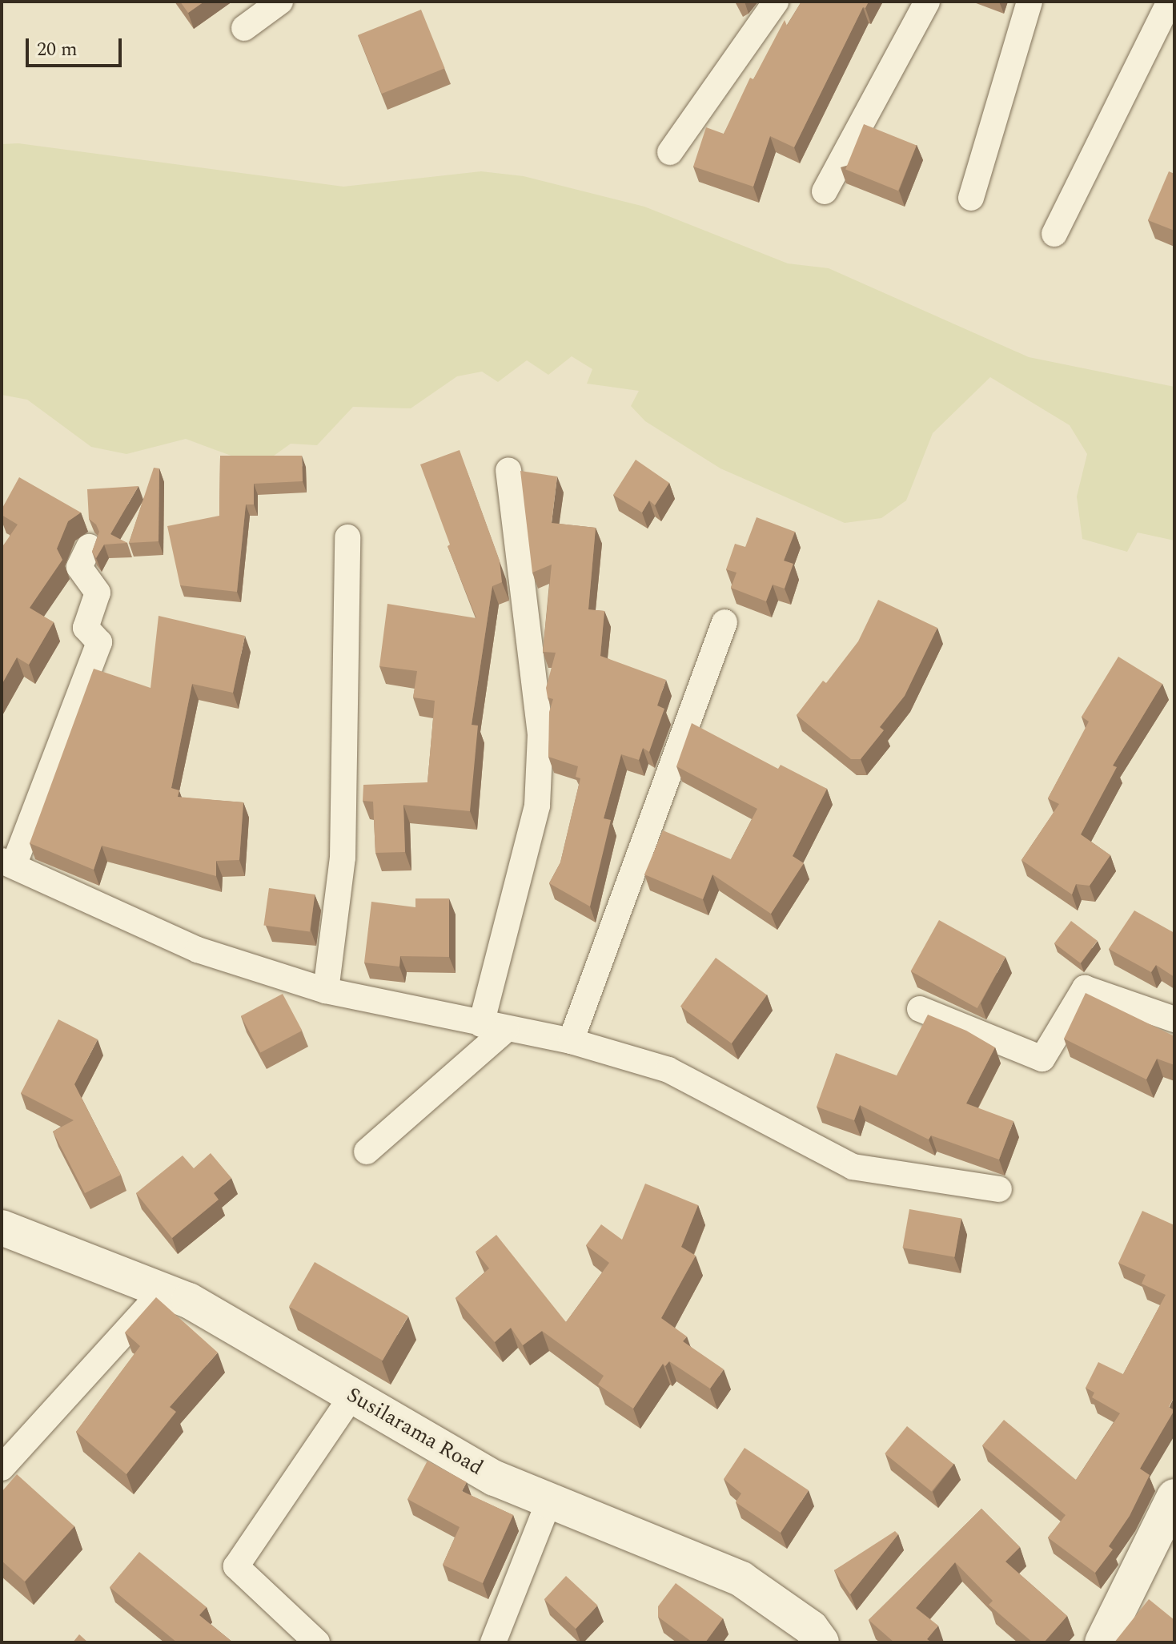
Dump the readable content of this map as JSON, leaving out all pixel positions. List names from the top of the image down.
{
  "streets": {
    "street": ["Susilarama Road"]
  },
  "scale_bar": "20 m"
}
